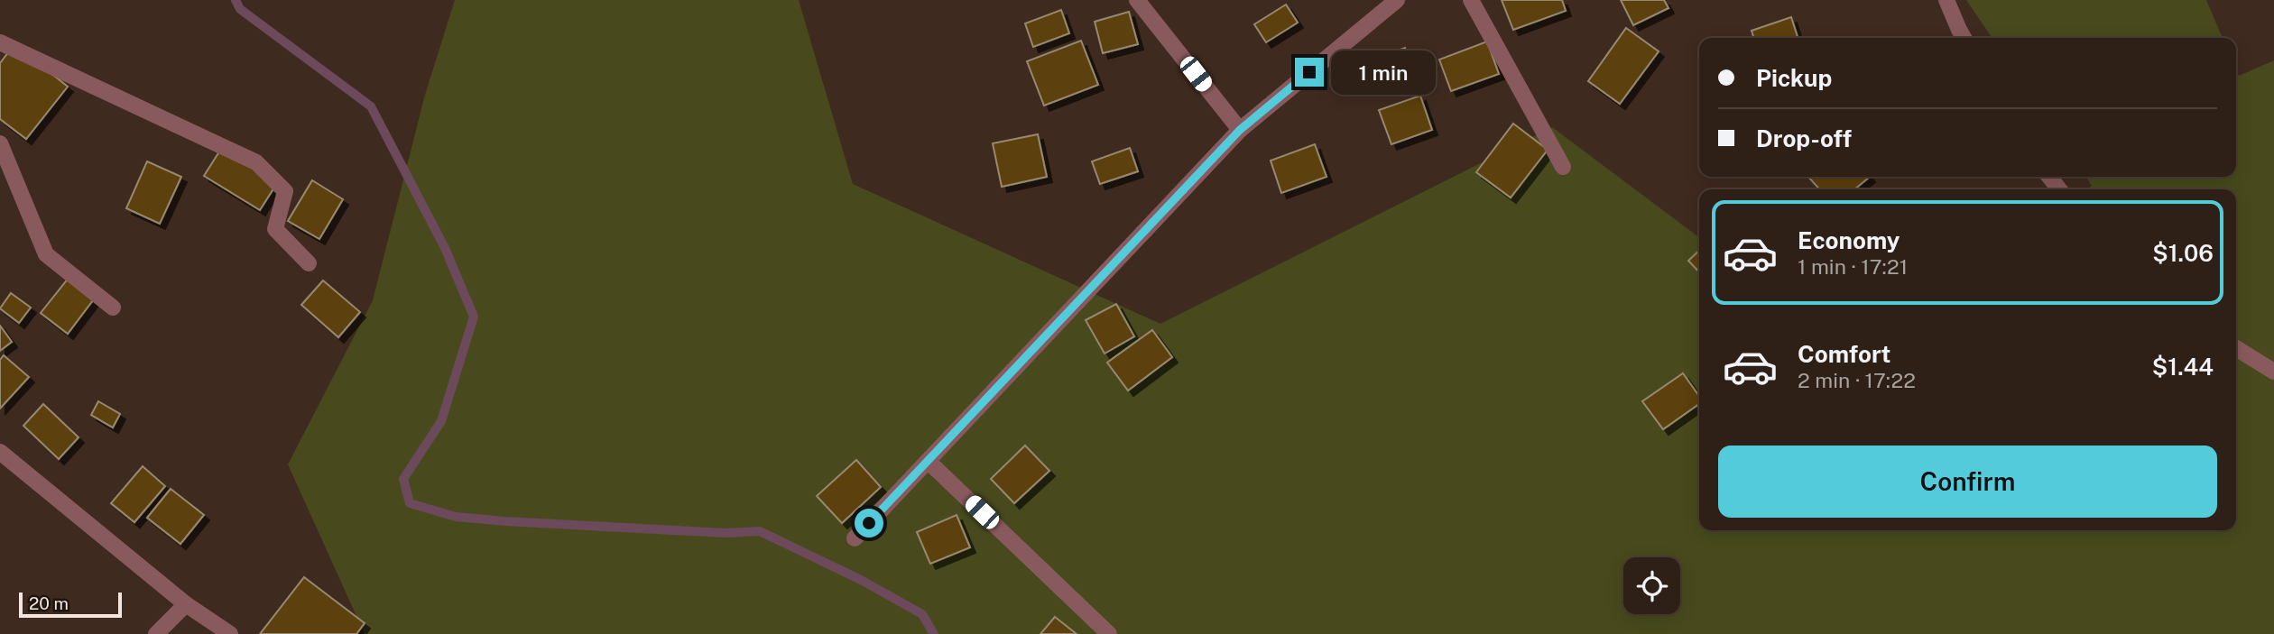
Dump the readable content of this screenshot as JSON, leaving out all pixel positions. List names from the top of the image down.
{
  "scale_bar": "20 m",
  "page": {
    "banner": ["Pickup", "Drop-off"],
    "bubble": "1 min",
    "list": [
      {
        "name": "Economy",
        "note": "1 min · 17:21",
        "value": "$1.06"
      },
      {
        "name": "Comfort",
        "note": "2 min · 17:22",
        "value": "$1.44"
      }
    ],
    "buttons": "Confirm",
    "scale": "20 m"
  }
}
